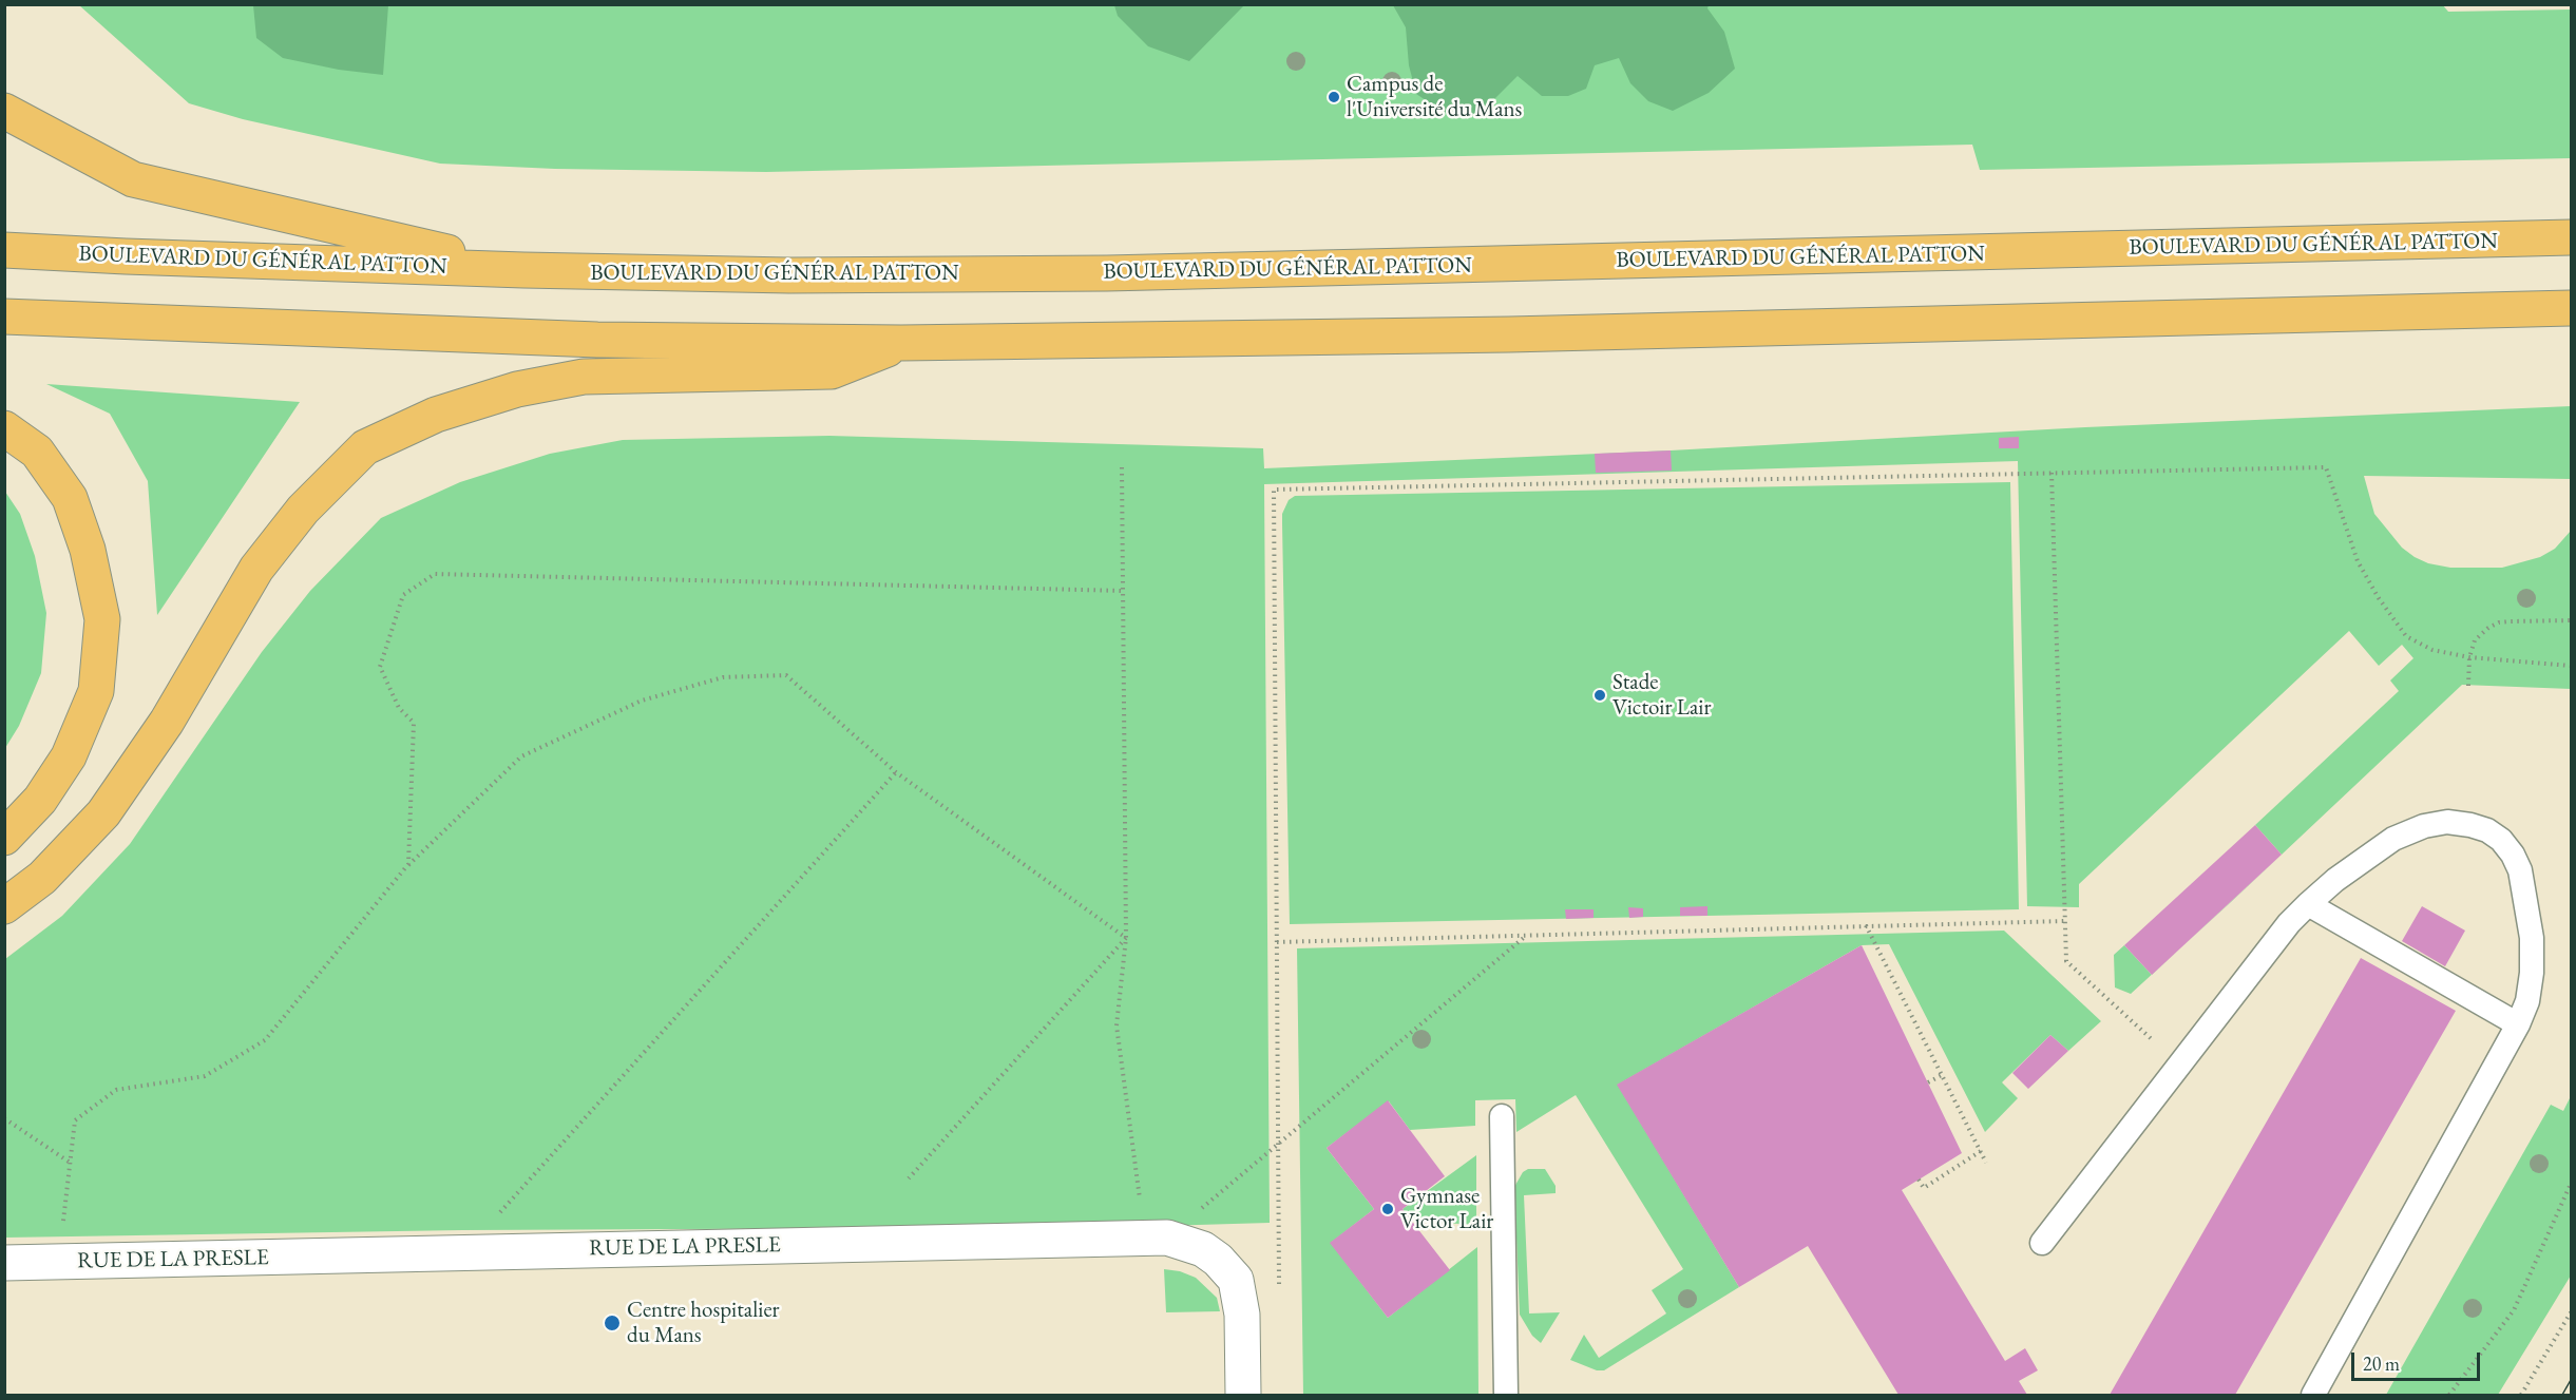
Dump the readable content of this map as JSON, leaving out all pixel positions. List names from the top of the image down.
{
  "streets": {
    "highway": ["BOULEVARD DU GÉNÉRAL PATTON"],
    "street": ["RUE DE LA PRESLE"]
  },
  "places": [
    "Campus de l'Université du Mans",
    "Stade Victoir Lair",
    "Gymnase Victor Lair",
    "Centre hospitalier du Mans"
  ],
  "scale_bar": "20 m"
}
